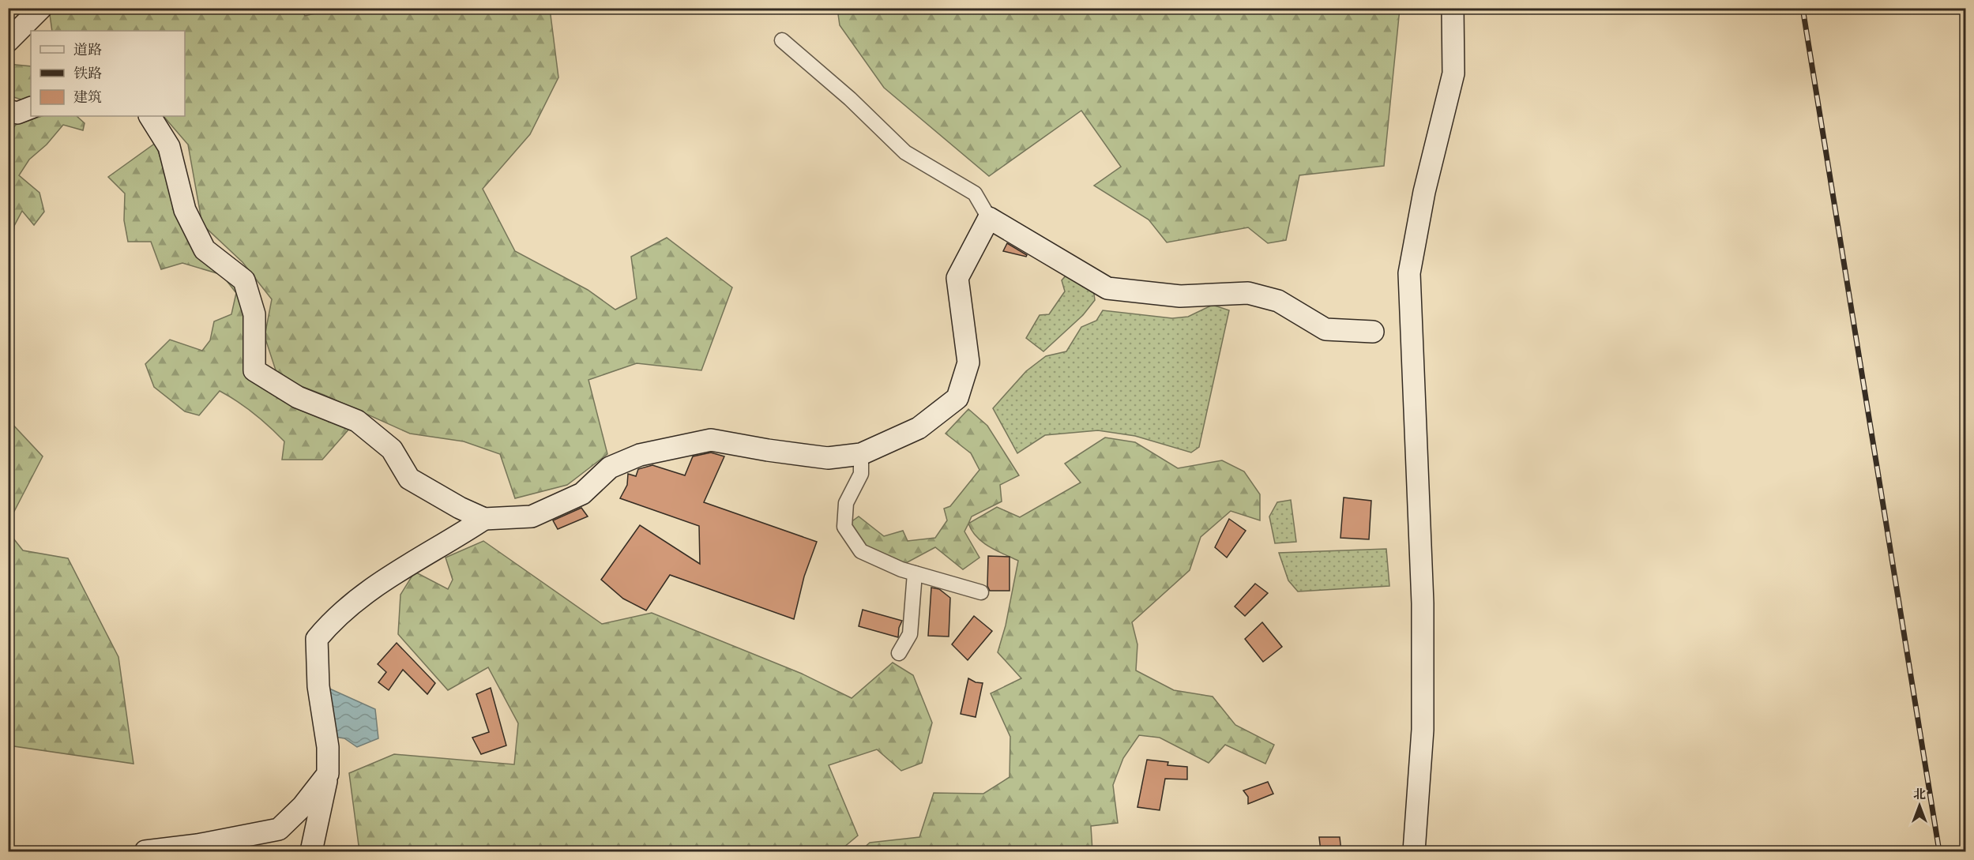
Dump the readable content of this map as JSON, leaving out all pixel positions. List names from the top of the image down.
{
  "legend": ["道路", "铁路", "建筑"],
  "north": "top"
}
